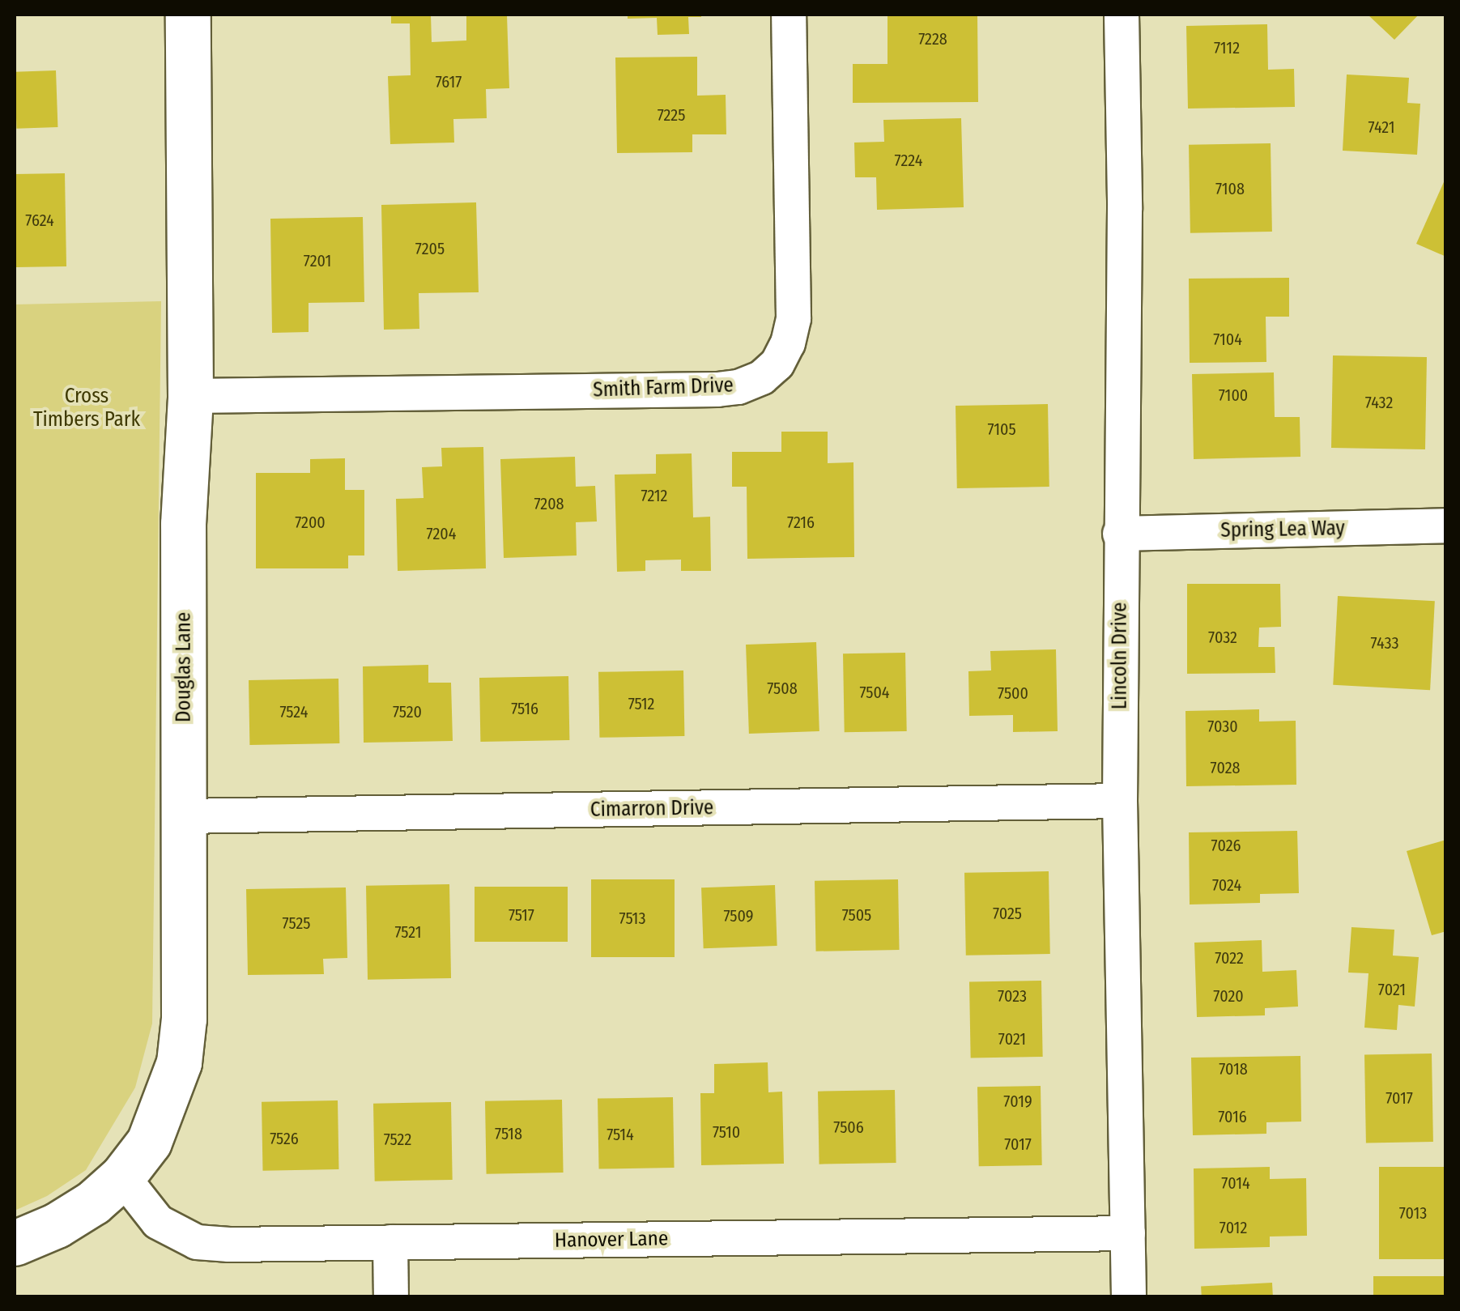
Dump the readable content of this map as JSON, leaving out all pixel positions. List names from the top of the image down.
{
  "streets": {
    "street": [
      "Smith Farm Drive",
      "Spring Lea Way",
      "Lincoln Drive",
      "Douglas Lane",
      "Cimarron Drive",
      "Hanover Lane"
    ]
  },
  "crossings": [
    ["Smith Farm Drive", "Douglas Lane"],
    ["Spring Lea Way", "Lincoln Drive"],
    ["Lincoln Drive", "Cimarron Drive"],
    ["Lincoln Drive", "Hanover Lane"],
    ["Douglas Lane", "Cimarron Drive"],
    ["Douglas Lane", "Hanover Lane"]
  ],
  "parks": ["Cross Timbers Park"],
  "house_numbers": [
    "7228",
    "7112",
    "7617",
    "7225",
    "7421",
    "7224",
    "7108",
    "7624",
    "7205",
    "7201",
    "7104",
    "7100",
    "7432",
    "7105",
    "7212",
    "7208",
    "7200",
    "7216",
    "7204",
    "7032",
    "7433",
    "7508",
    "7504",
    "7500",
    "7512",
    "7516",
    "7524",
    "7520",
    "7030",
    "7028",
    "7026",
    "7024",
    "7025",
    "7517",
    "7505",
    "7509",
    "7513",
    "7525",
    "7521",
    "7022",
    "7021",
    "7023",
    "7020",
    "7021",
    "7018",
    "7017",
    "7019",
    "7016",
    "7506",
    "7510",
    "7518",
    "7514",
    "7526",
    "7522",
    "7017",
    "7014",
    "7013",
    "7012"
  ]
}
